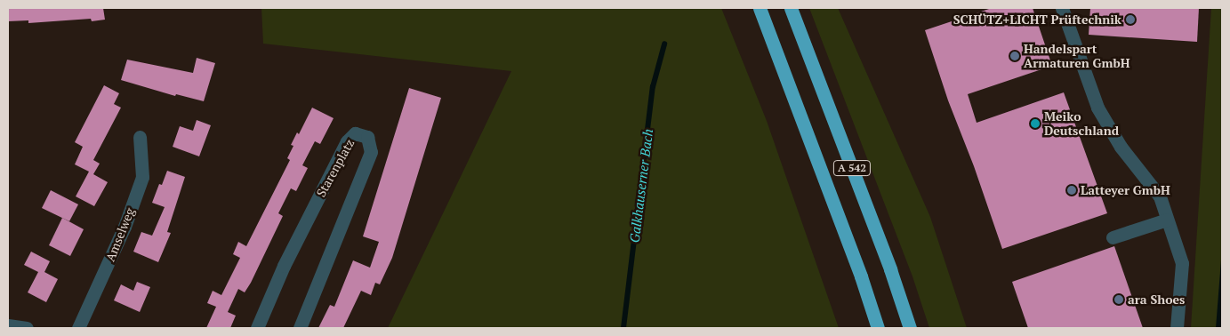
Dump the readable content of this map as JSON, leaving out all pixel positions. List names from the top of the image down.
{
  "streets": {
    "highway": ["A 542"],
    "street": ["Starenplatz", "Amselweg"]
  },
  "water": ["Galkhauserner Bach"],
  "places": [
    "SCHÜTZ+LICHT Prüftechnik",
    "Handelspart Armaturen GmbH",
    "Meiko Deutschland",
    "Latteyer GmbH",
    "ara Shoes"
  ]
}
